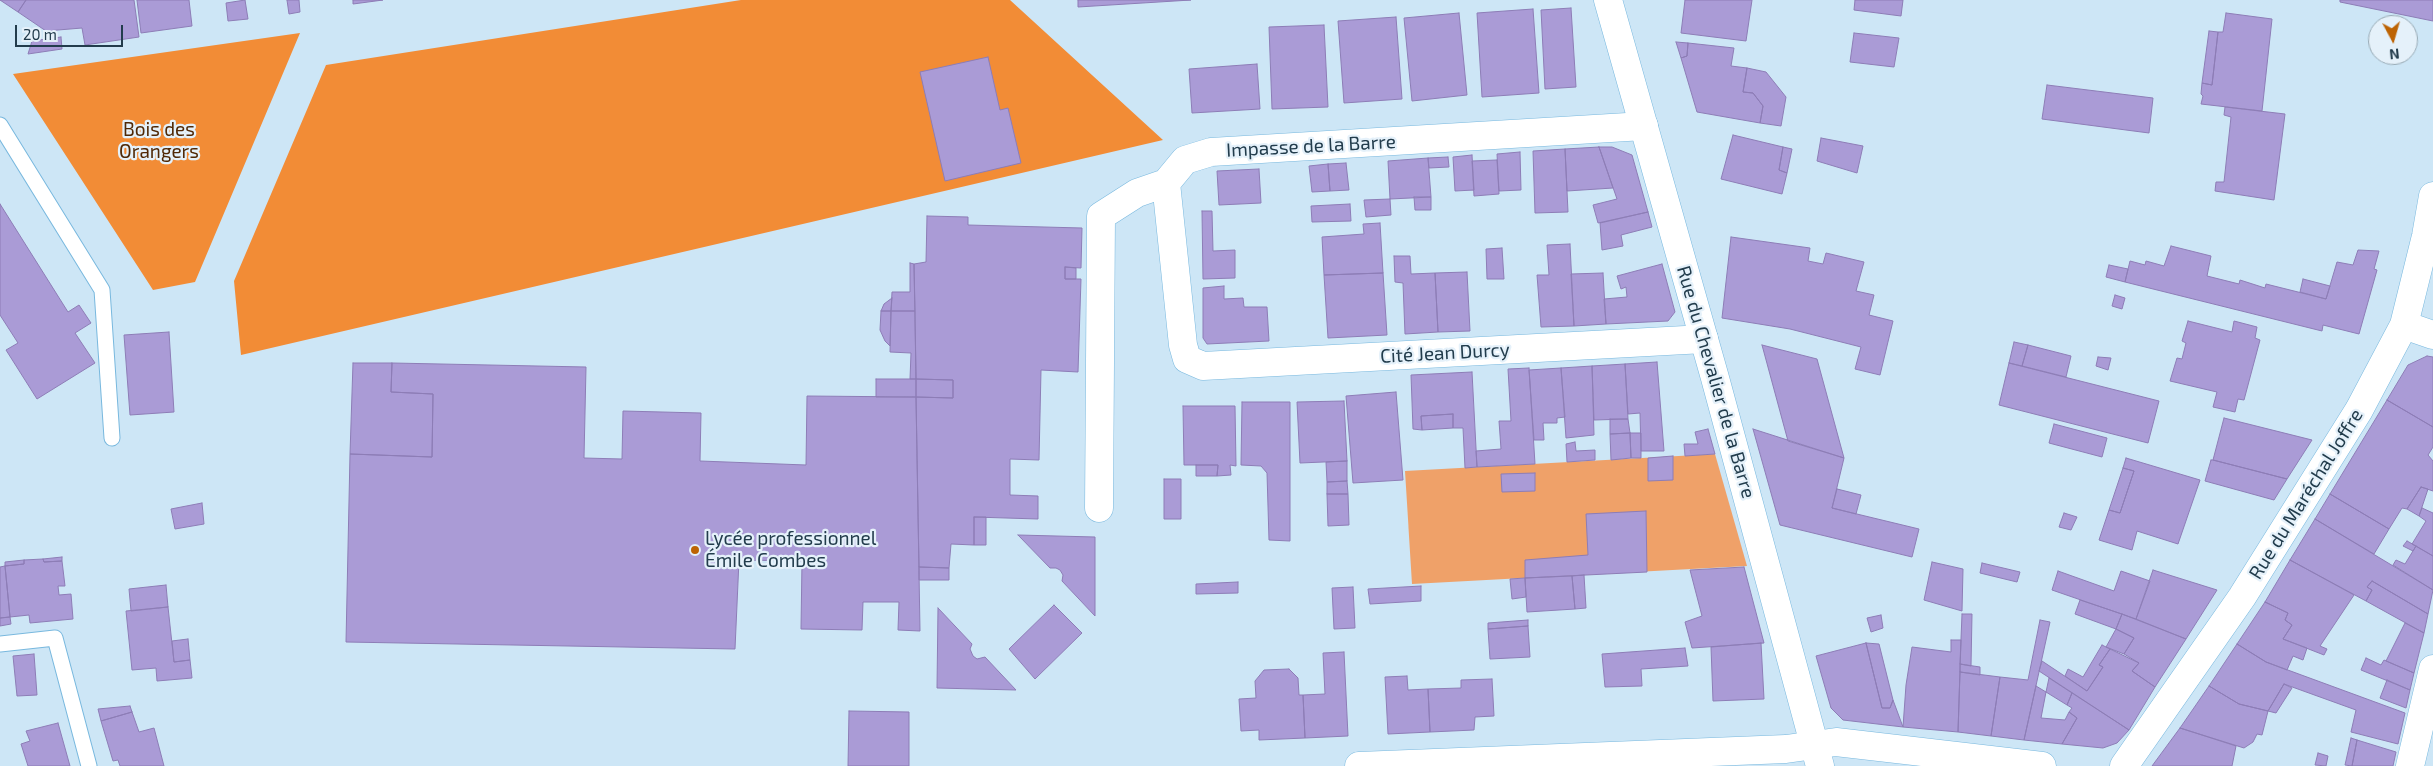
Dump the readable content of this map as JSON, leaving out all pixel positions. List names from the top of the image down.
{
  "streets": {
    "street": [
      "Impasse de la Barre",
      "Cité Jean Durcy",
      "Rue du Chevalier de la Barre",
      "Rue du Maréchal Joffre"
    ]
  },
  "crossings": [
    ["Impasse de la Barre", "Cité Jean Durcy"],
    ["Impasse de la Barre", "Rue du Chevalier de la Barre"],
    ["Cité Jean Durcy", "Rue du Chevalier de la Barre"]
  ],
  "parks": ["Bois des Orangers"],
  "places": ["Lycée professionnel Émile Combes"],
  "scale_bar": "20 m",
  "north": "bottom"
}
